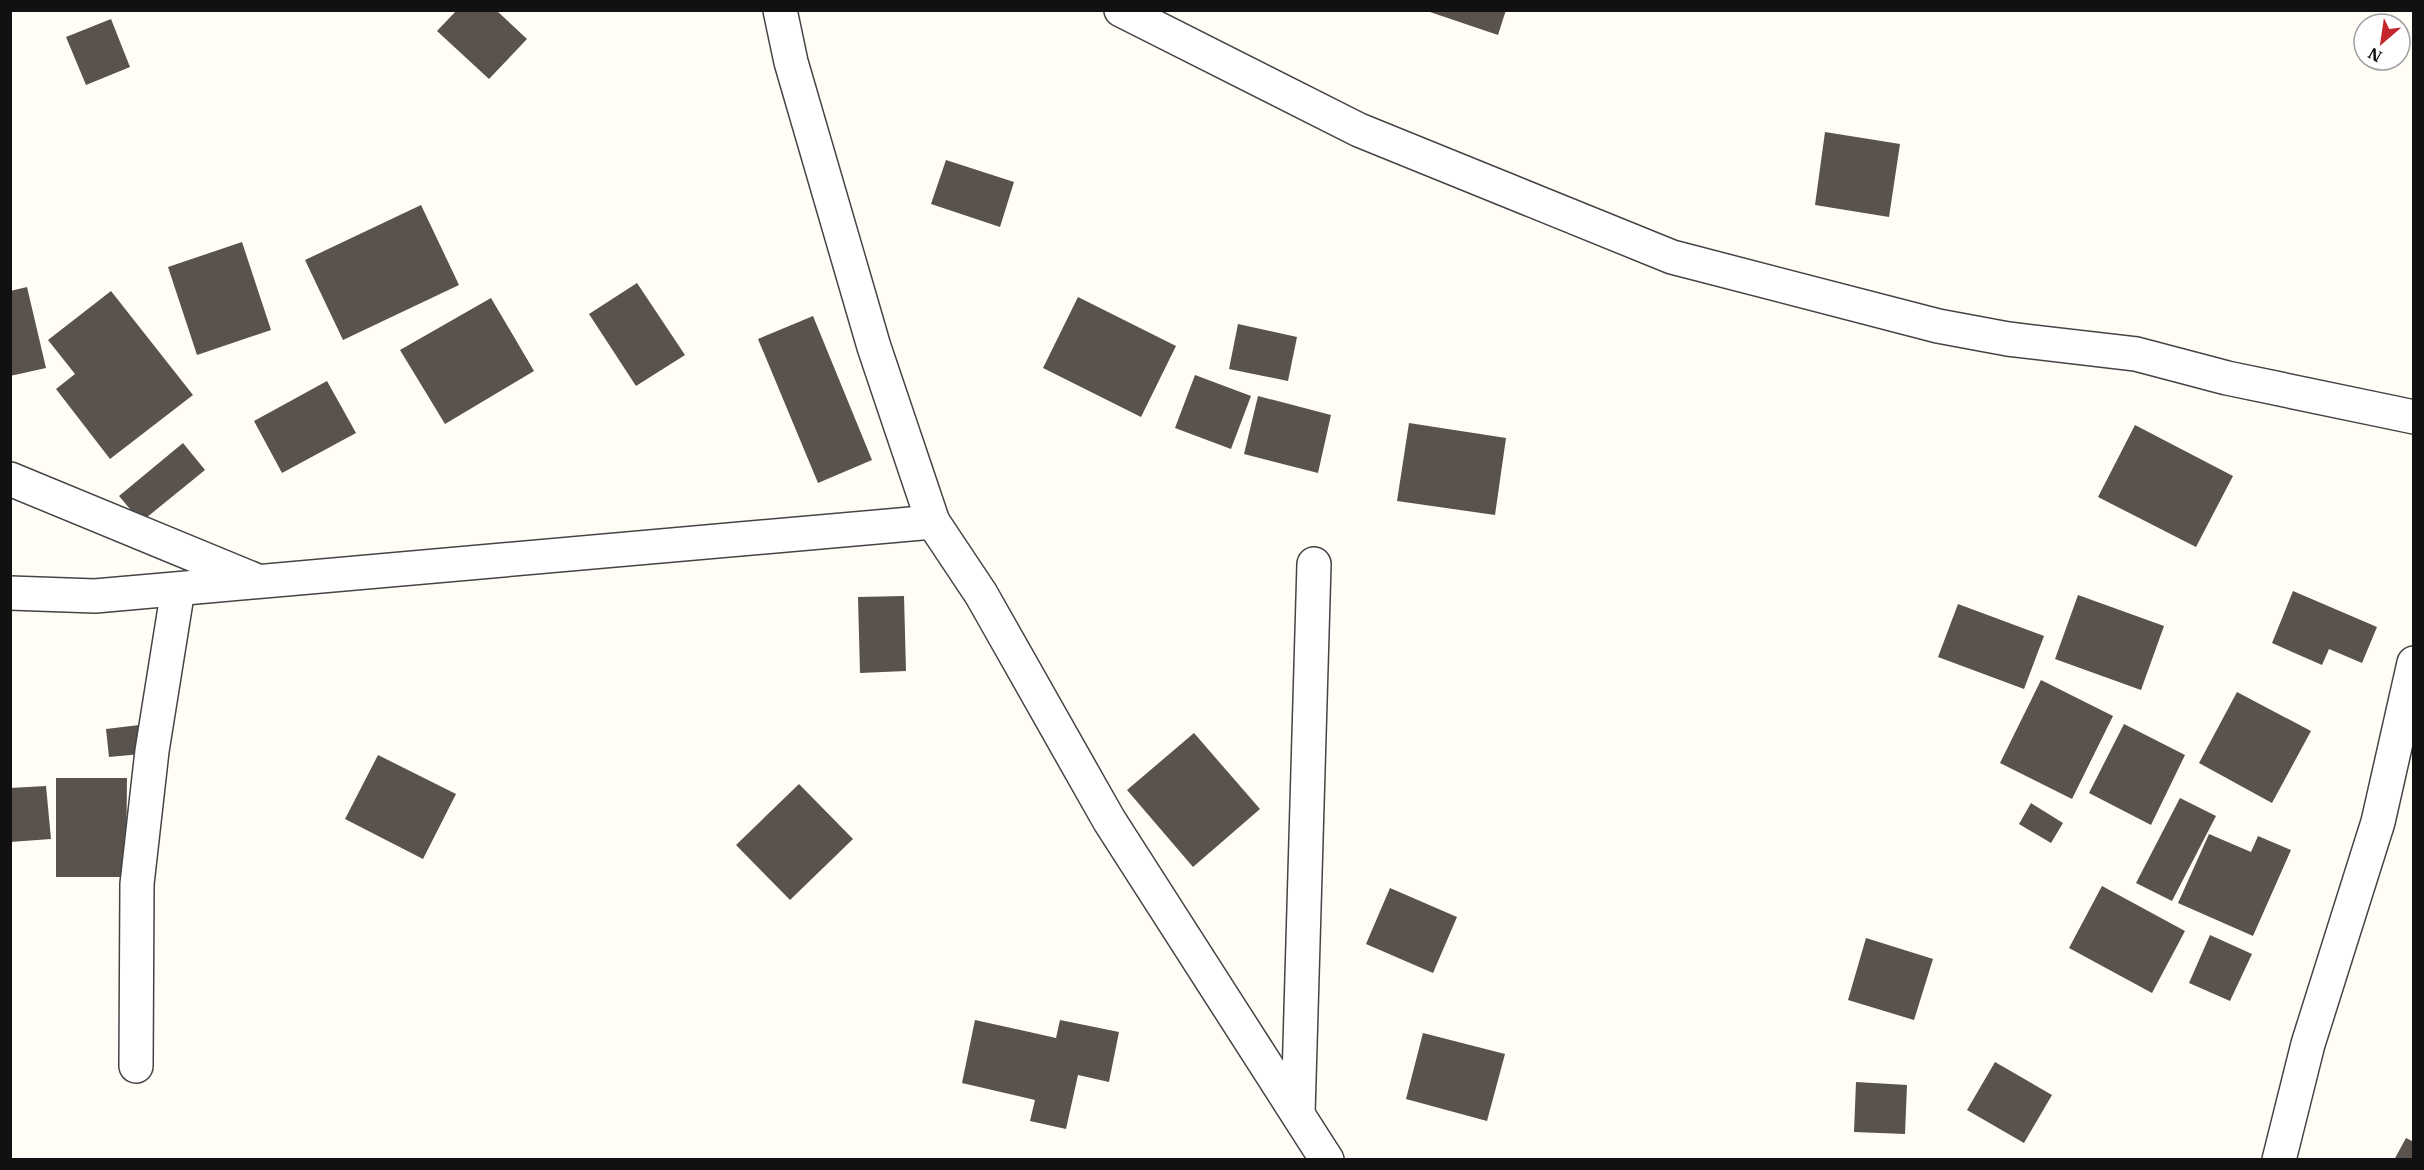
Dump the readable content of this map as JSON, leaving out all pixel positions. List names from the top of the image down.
{
  "north": "bottom left"
}
